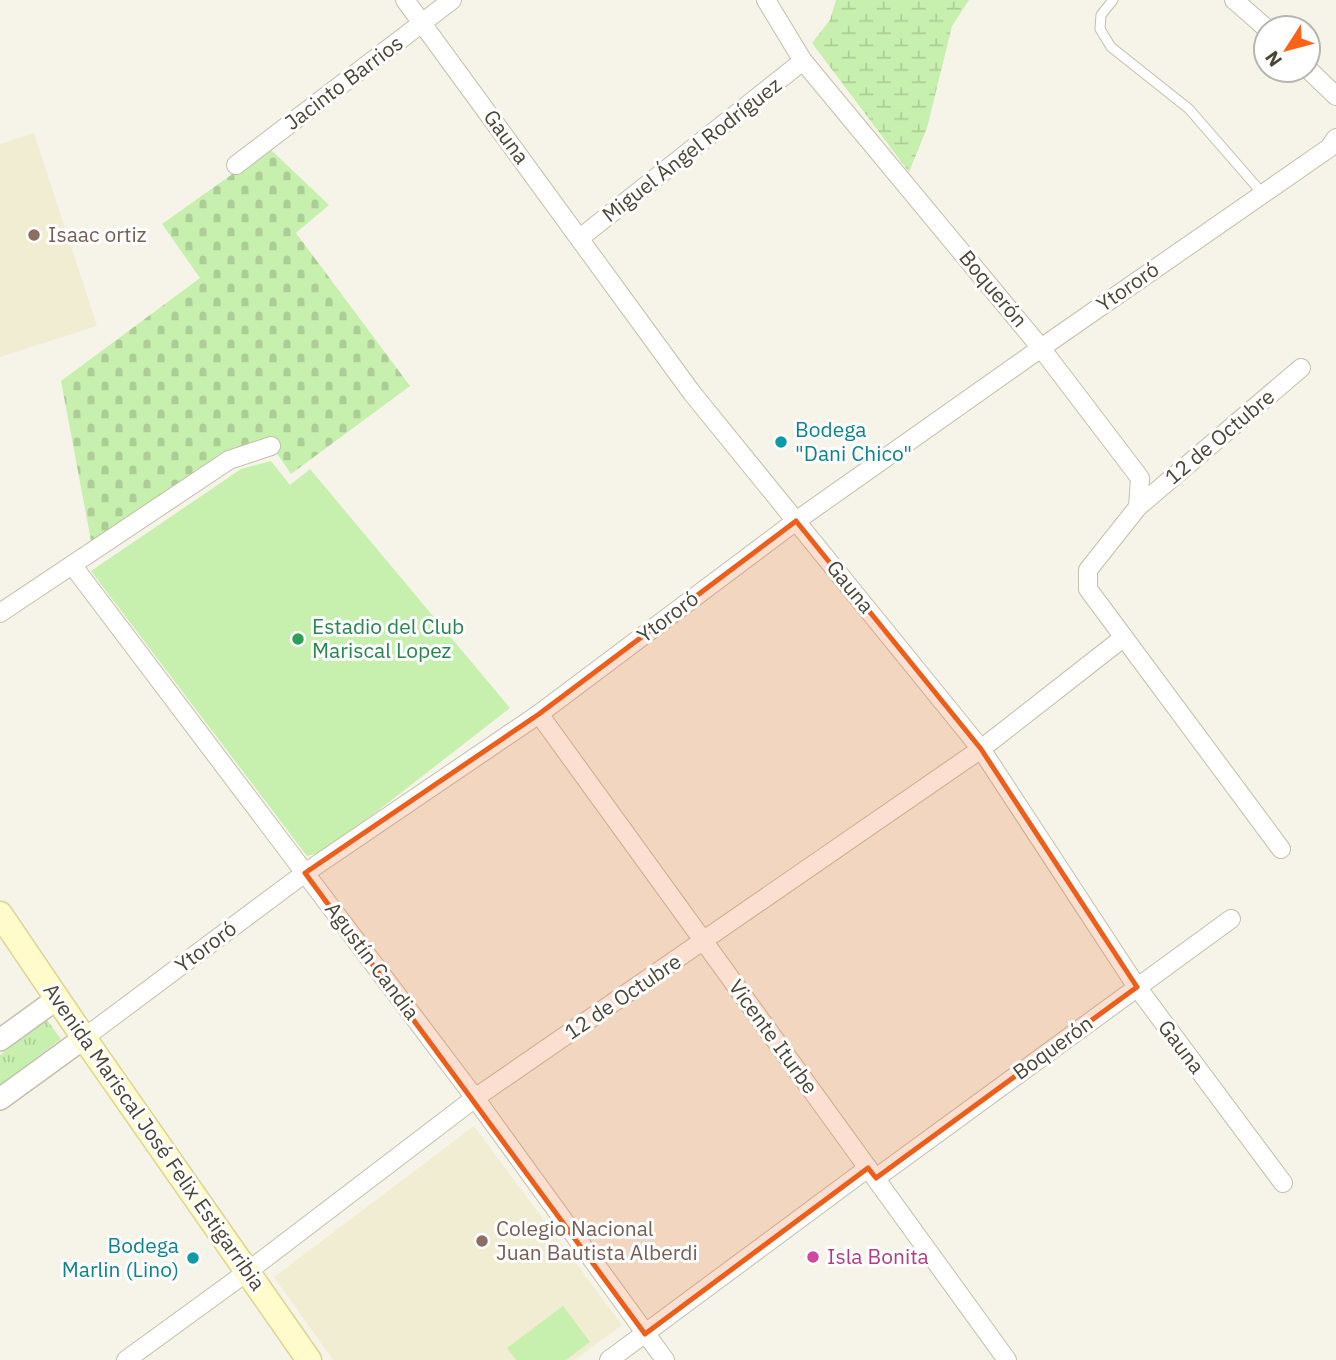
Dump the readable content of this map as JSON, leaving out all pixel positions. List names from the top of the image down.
{
  "streets": {
    "main road": ["Avenida Mariscal José Felix Estigarribia"],
    "street": [
      "Jacinto Barrios",
      "Gauna",
      "Miguel Ángel Rodríguez",
      "Ytororó",
      "Boquerón",
      "12 de Octubre",
      "Agustín Candia",
      "Vicente Iturbe"
    ]
  },
  "crossings": [
    ["Jacinto Barrios", "Gauna"],
    ["Gauna", "Miguel Ángel Rodríguez"],
    ["Gauna", "Ytororó"],
    ["Gauna", "Boquerón"],
    ["Gauna", "12 de Octubre"],
    ["Miguel Ángel Rodríguez", "Boquerón"],
    ["Ytororó", "Boquerón"],
    ["Ytororó", "Agustín Candia"],
    ["Ytororó", "Vicente Iturbe"],
    ["Ytororó", "Avenida Mariscal José Felix Estigarribia"],
    ["Boquerón", "12 de Octubre"],
    ["Boquerón", "Agustín Candia"],
    ["Boquerón", "Vicente Iturbe"],
    ["12 de Octubre", "Agustín Candia"],
    ["12 de Octubre", "Vicente Iturbe"],
    ["12 de Octubre", "Avenida Mariscal José Felix Estigarribia"]
  ],
  "places": [
    "Isaac ortiz",
    "Bodega \"Dani Chico\"",
    "Estadio del Club Mariscal Lopez",
    "Colegio Nacional Juan Bautista Alberdi",
    "Isla Bonita",
    "Bodega Marlin (Lino)"
  ],
  "north": "bottom left"
}
